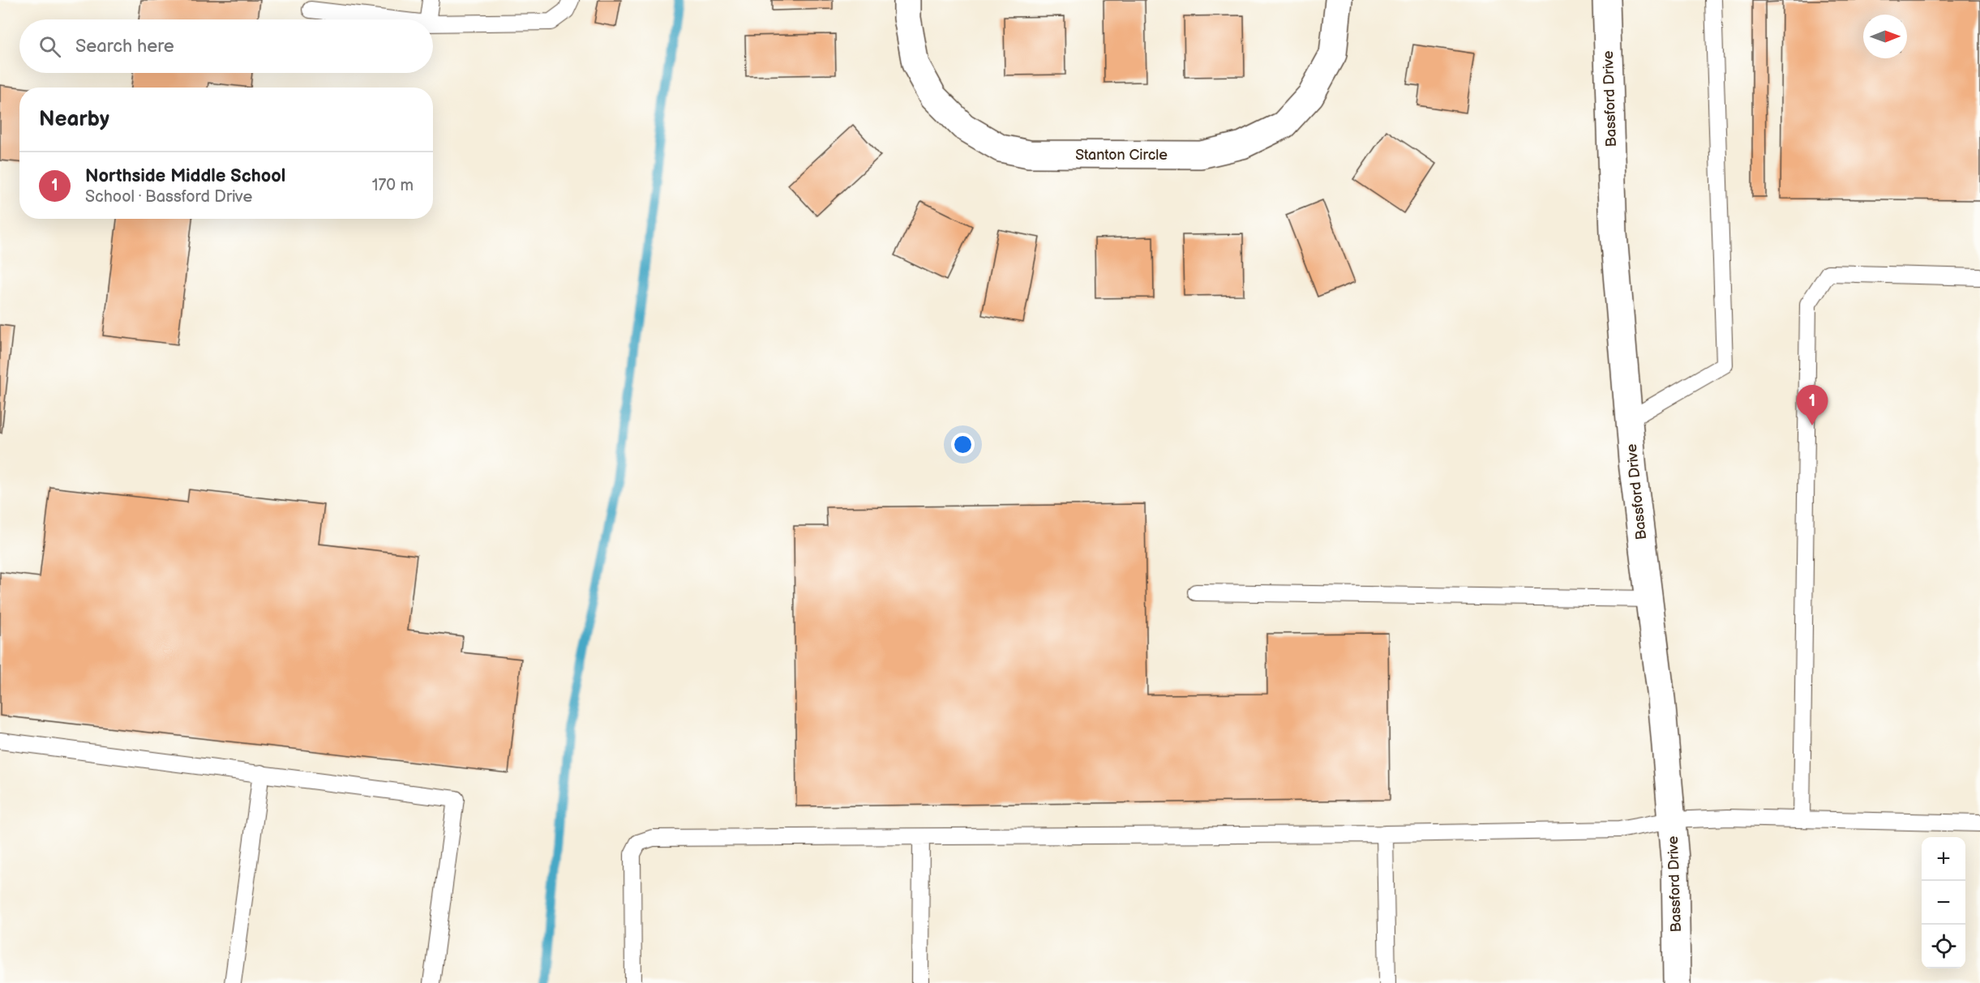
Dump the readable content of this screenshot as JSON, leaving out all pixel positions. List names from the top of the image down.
{
  "streets": {
    "street": ["Bassford Drive", "Stanton Circle"]
  },
  "north": "right",
  "page": {
    "search": "Search here",
    "heading": "Nearby",
    "list": [
      {
        "mark": "1",
        "name": "Northside Middle School",
        "note": "School · Bassford Drive",
        "value": "170 m"
      }
    ],
    "pins": "1",
    "map_buttons": ["+", "−"]
  }
}
